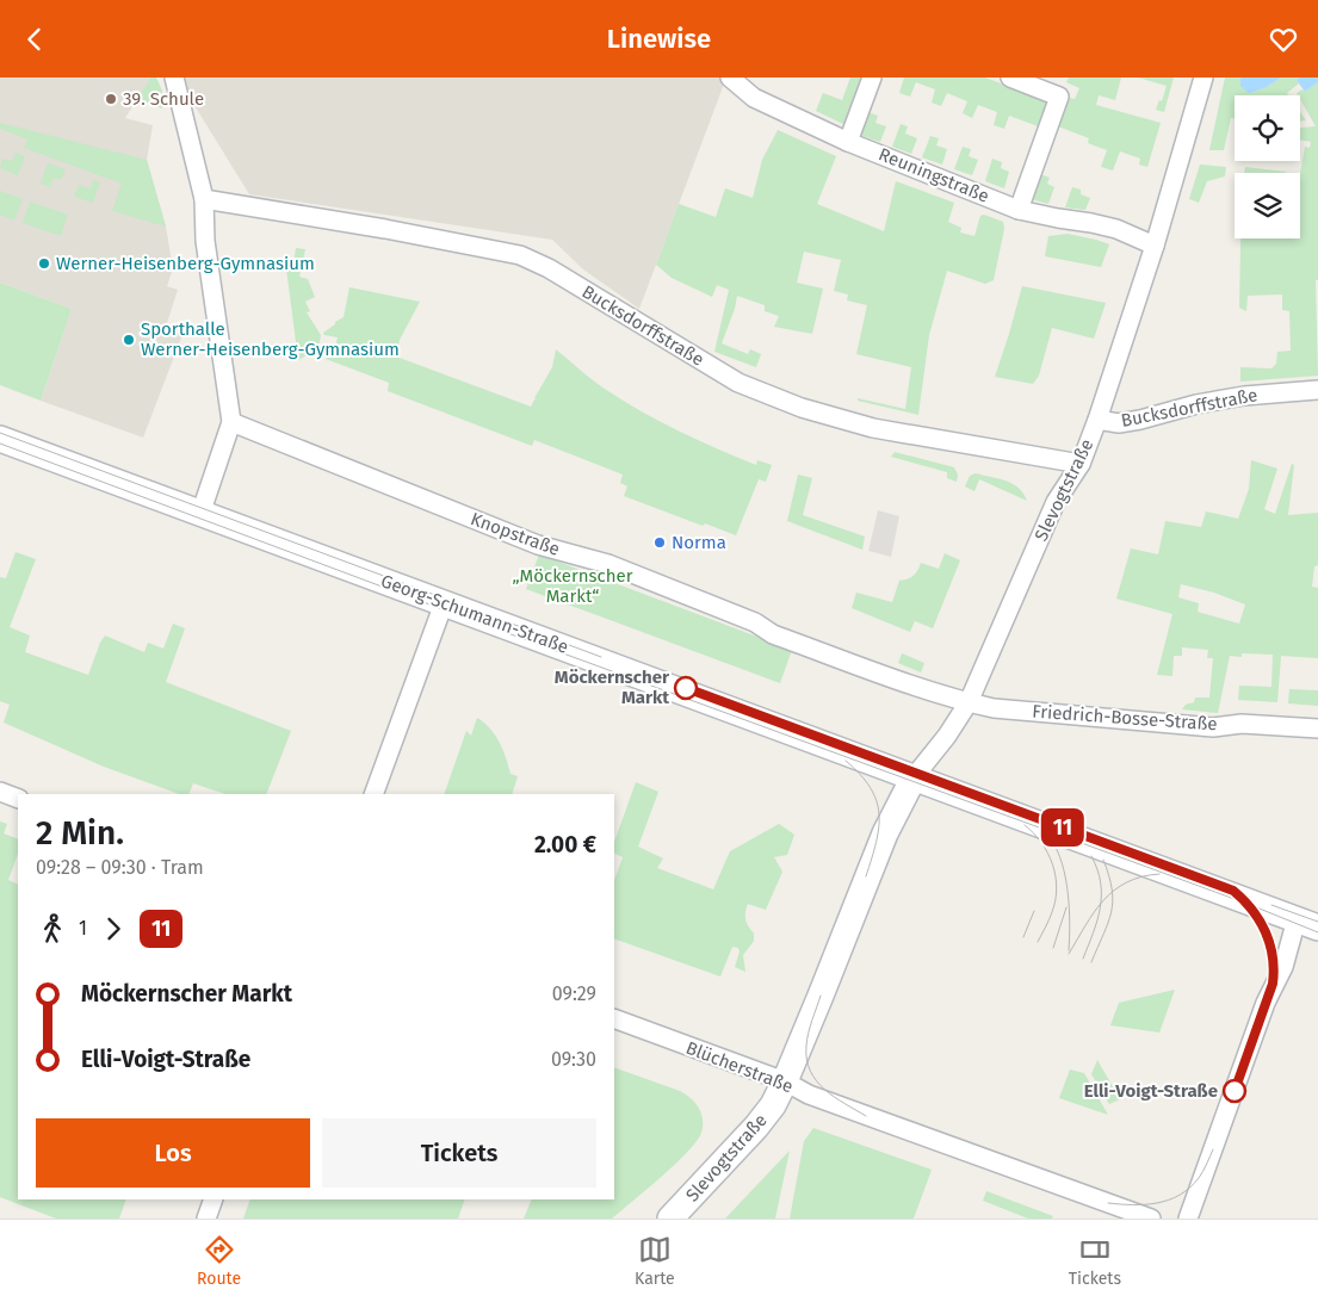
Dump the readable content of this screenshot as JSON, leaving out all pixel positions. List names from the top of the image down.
{
  "streets": {
    "main road": ["Slevogtstraße", "Georg-Schumann-Straße"],
    "street": [
      "Reuningstraße",
      "Bucksdorffstraße",
      "Knopstraße",
      "Friedrich-Bosse-Straße",
      "Blücherstraße"
    ]
  },
  "crossings": [
    ["Reuningstraße", "Slevogtstraße"],
    ["Bucksdorffstraße", "Slevogtstraße"],
    ["Slevogtstraße", "Knopstraße"],
    ["Slevogtstraße", "Georg-Schumann-Straße"],
    ["Slevogtstraße", "Friedrich-Bosse-Straße"],
    ["Slevogtstraße", "Blücherstraße"],
    ["Knopstraße", "Friedrich-Bosse-Straße"]
  ],
  "parks": ["„Möckernscher Markt“"],
  "places": [
    "39. Schule",
    "Werner-Heisenberg-Gymnasium",
    "Sporthalle Werner-Heisenberg-Gymnasium",
    "Norma",
    "Möckernscher Markt",
    "Elli-Voigt-Straße"
  ],
  "lines": ["tram line 11"],
  "page": {
    "header": "Linewise",
    "on_map": "11",
    "heading": ["2 Min.", "09:28 – 09:30 · Tram", "2.00 €"],
    "legs": ["1", "11"],
    "list": [
      {
        "name": "Möckernscher Markt",
        "value": "09:29"
      },
      {
        "name": "Elli-Voigt-Straße",
        "value": "09:30"
      }
    ],
    "buttons": ["Los", "Tickets"],
    "tabs": ["Route", "Karte", "Tickets"]
  }
}
